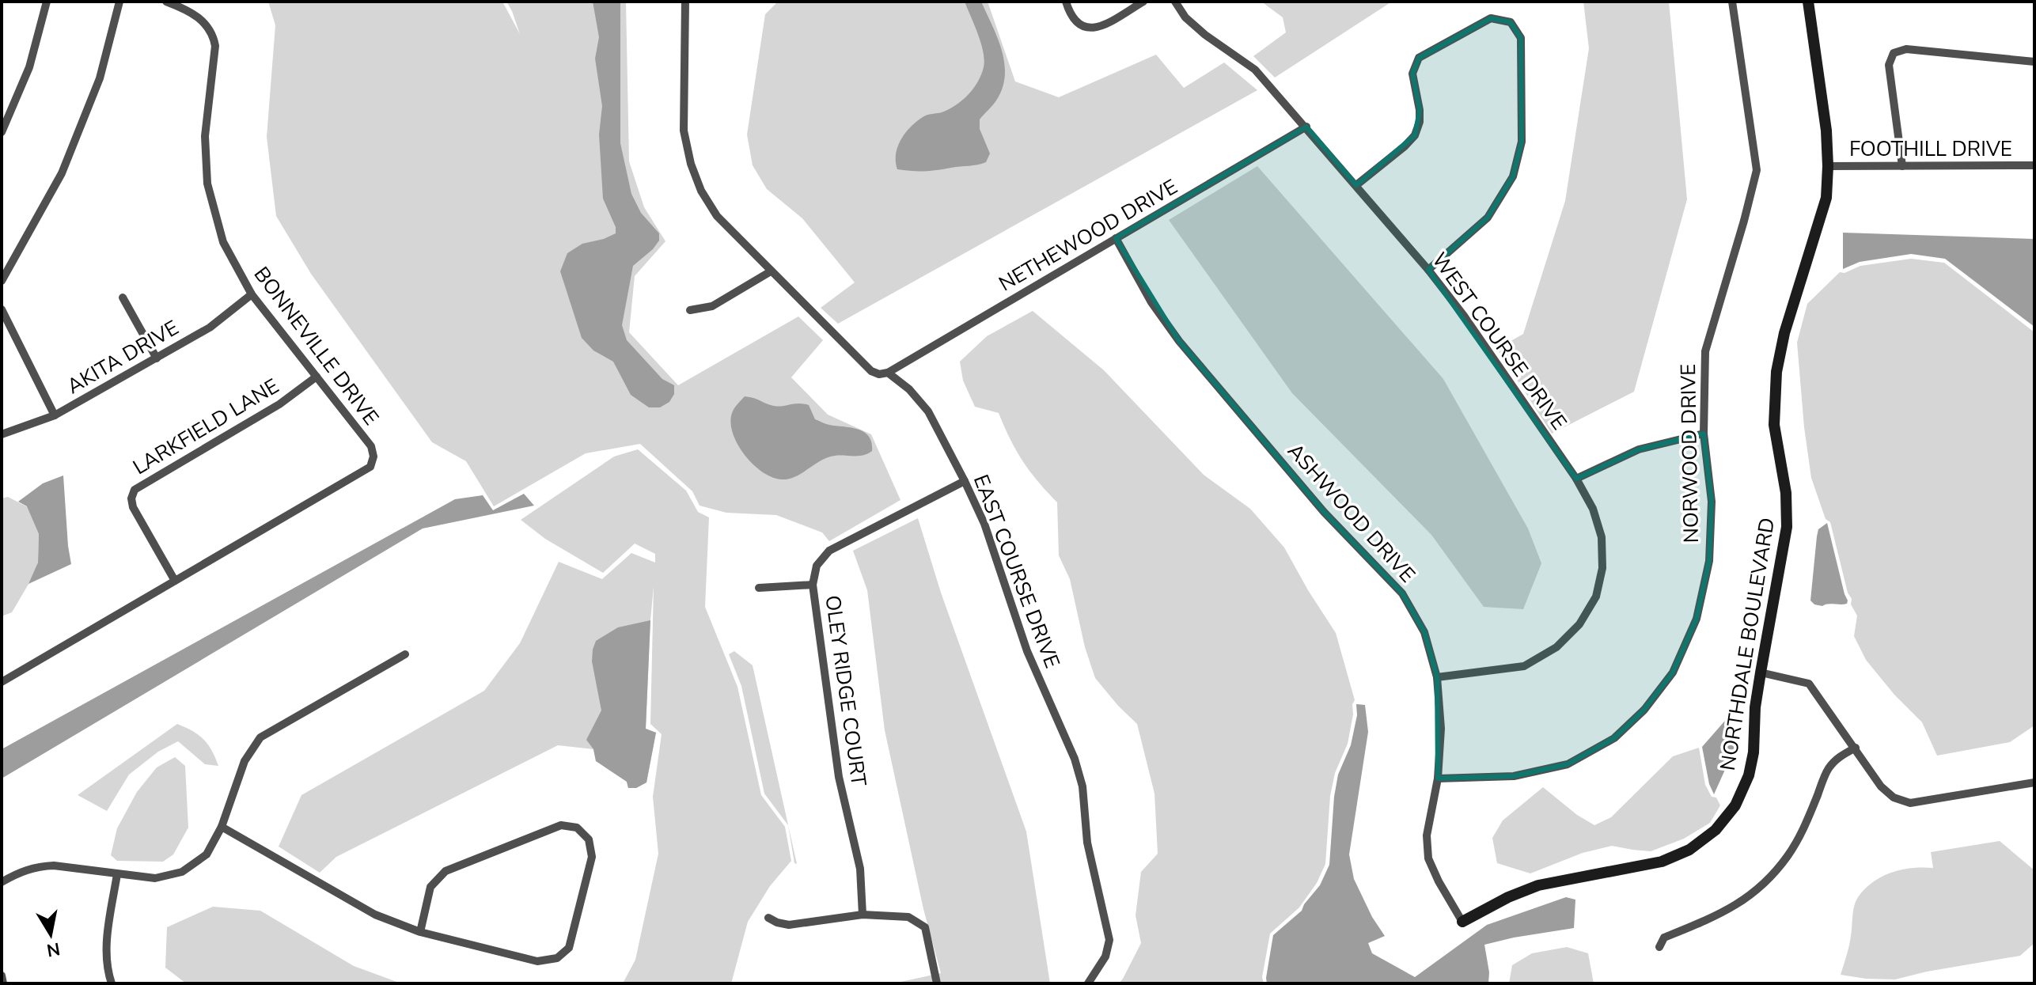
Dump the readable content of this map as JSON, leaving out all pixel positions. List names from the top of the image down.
{
  "streets": {
    "street": [
      "FOOTHILL DRIVE",
      "NETHEWOOD DRIVE",
      "WEST COURSE DRIVE",
      "BONNEVILLE DRIVE",
      "AKITA DRIVE",
      "LARKFIELD LANE",
      "NORWOOD DRIVE",
      "ASHWOOD DRIVE",
      "EAST COURSE DRIVE",
      "NORTHDALE BOULEVARD",
      "OLEY RIDGE COURT"
    ]
  },
  "crossings": [
    ["FOOTHILL DRIVE", "NORTHDALE BOULEVARD"],
    ["NETHEWOOD DRIVE", "WEST COURSE DRIVE"],
    ["NETHEWOOD DRIVE", "ASHWOOD DRIVE"],
    ["NETHEWOOD DRIVE", "EAST COURSE DRIVE"],
    ["WEST COURSE DRIVE", "ASHWOOD DRIVE"],
    ["BONNEVILLE DRIVE", "AKITA DRIVE"],
    ["BONNEVILLE DRIVE", "LARKFIELD LANE"],
    ["NORWOOD DRIVE", "ASHWOOD DRIVE"],
    ["ASHWOOD DRIVE", "NORTHDALE BOULEVARD"],
    ["EAST COURSE DRIVE", "OLEY RIDGE COURT"]
  ],
  "north": "bottom"
}
